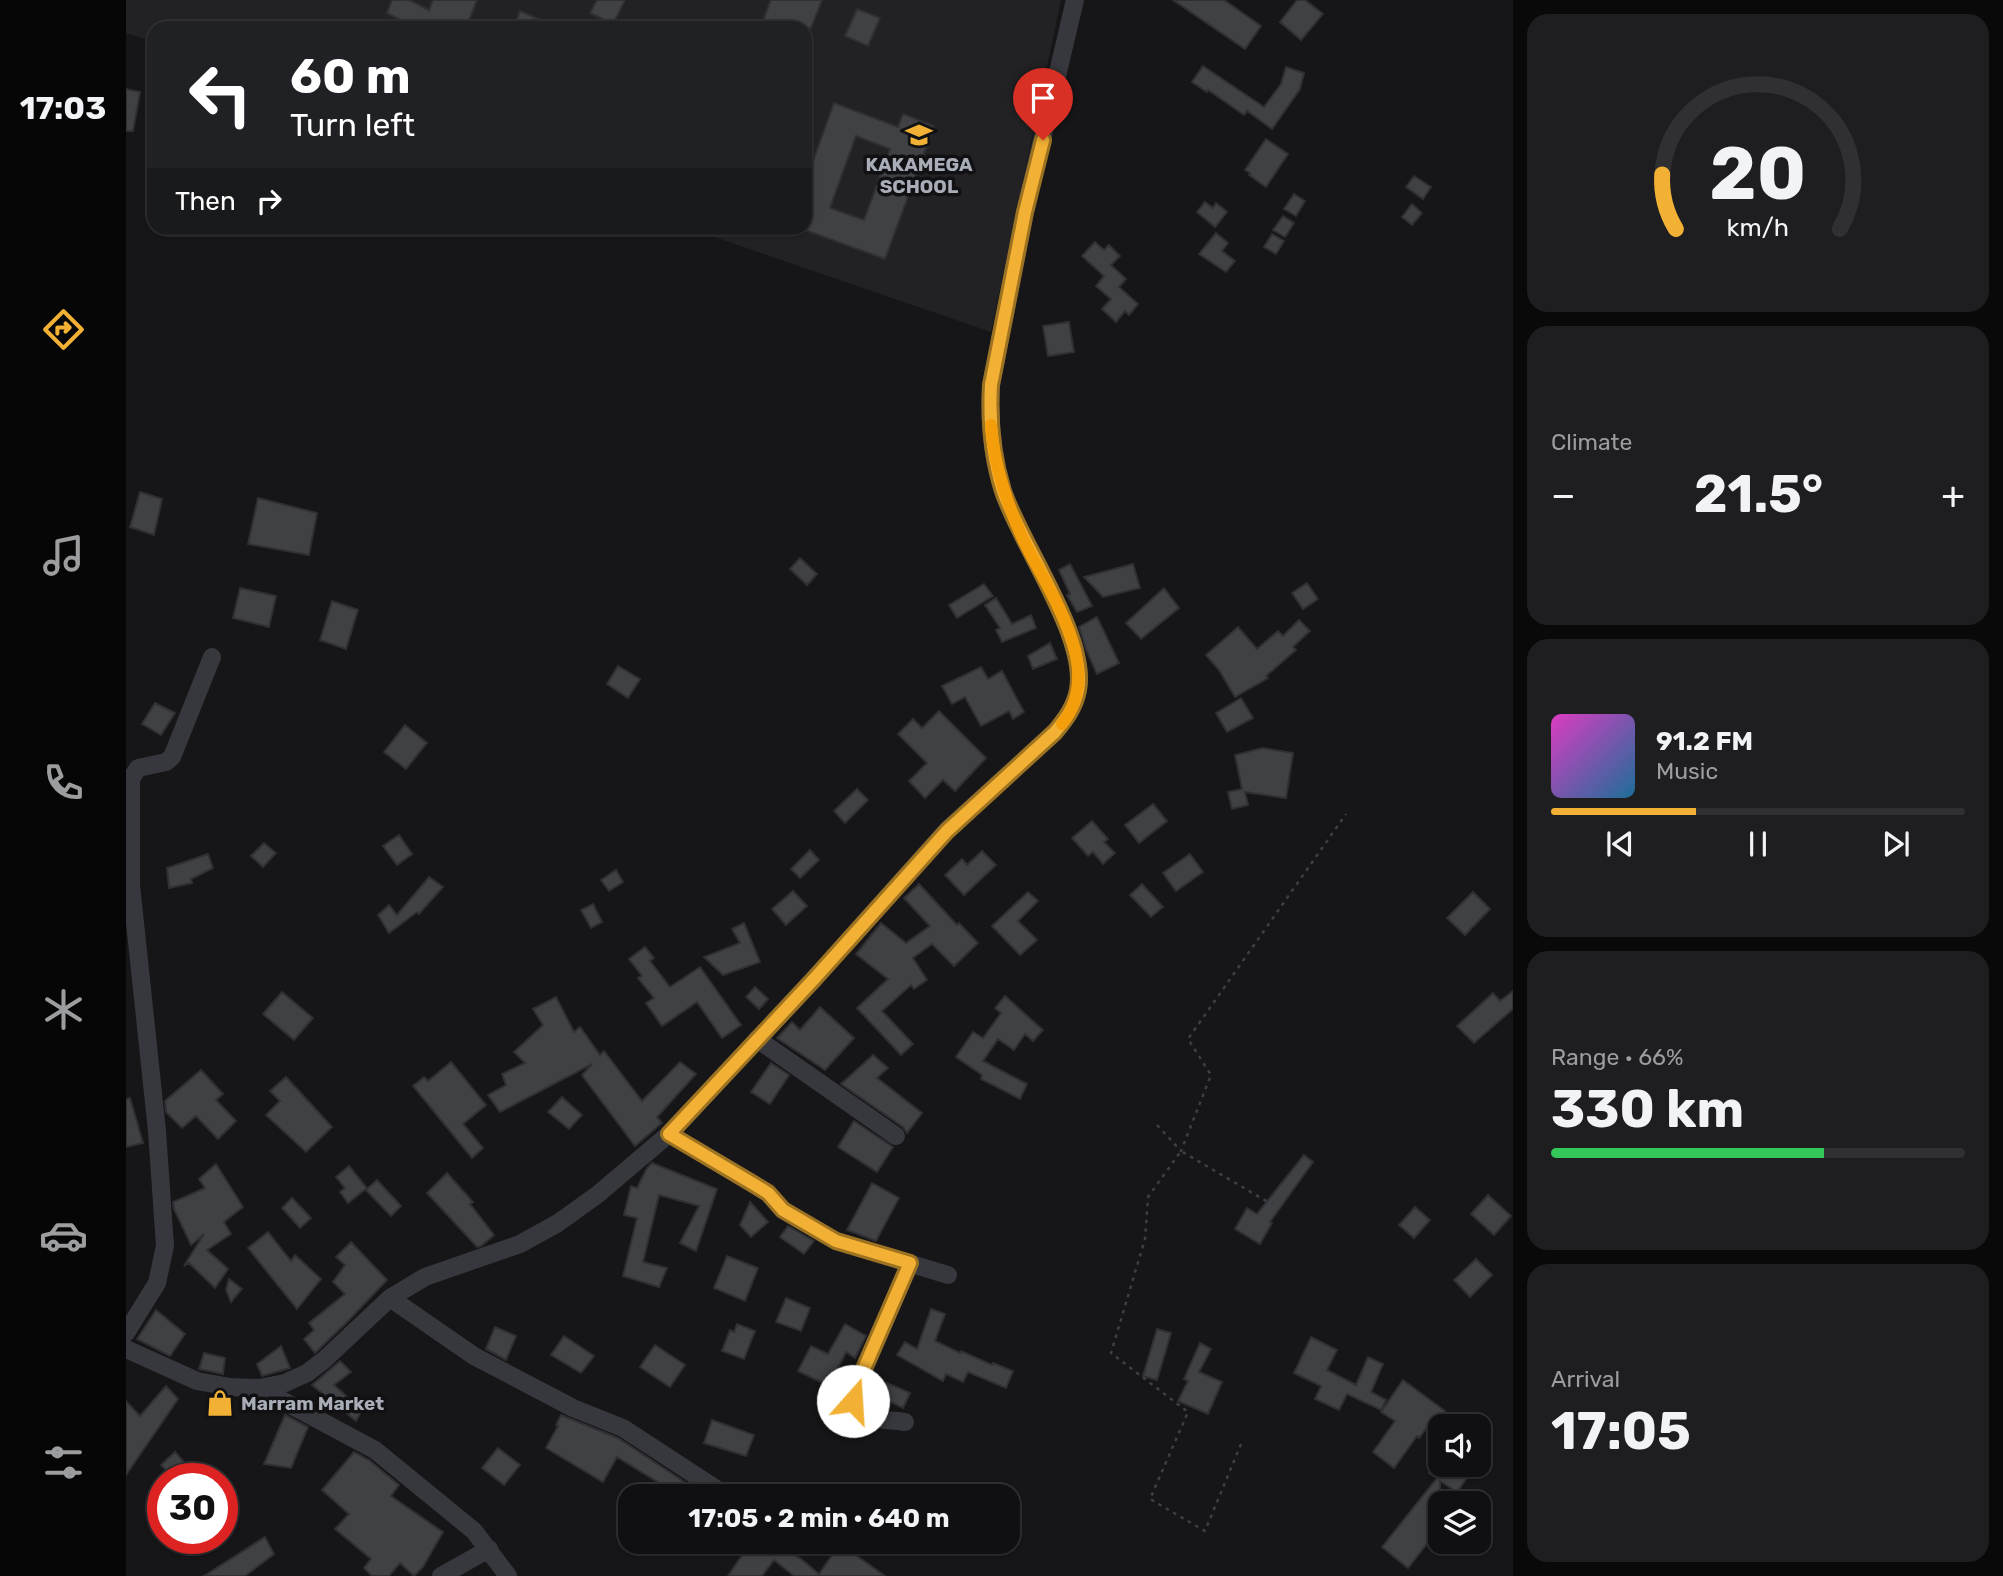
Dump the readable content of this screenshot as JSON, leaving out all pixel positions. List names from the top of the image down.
{
  "places": {
    "school or university": ["KAKAMEGA SCHOOL"],
    "shop": ["Marram Market"]
  },
  "page": {
    "tabs": "17:03",
    "turn": ["60 m", "Turn left"],
    "then": "Then",
    "tile": [
      "Climate",
      ["Range · 66%", "330 km"],
      ["Arrival", "17:05"]
    ],
    "heat": ["−", "21.5°", "+"],
    "song": ["91.2 FM", "Music"],
    "limit": "30",
    "trip": "17:05 · 2 min · 640 m",
    "gauge": ["20", "km/h"]
  }
}
